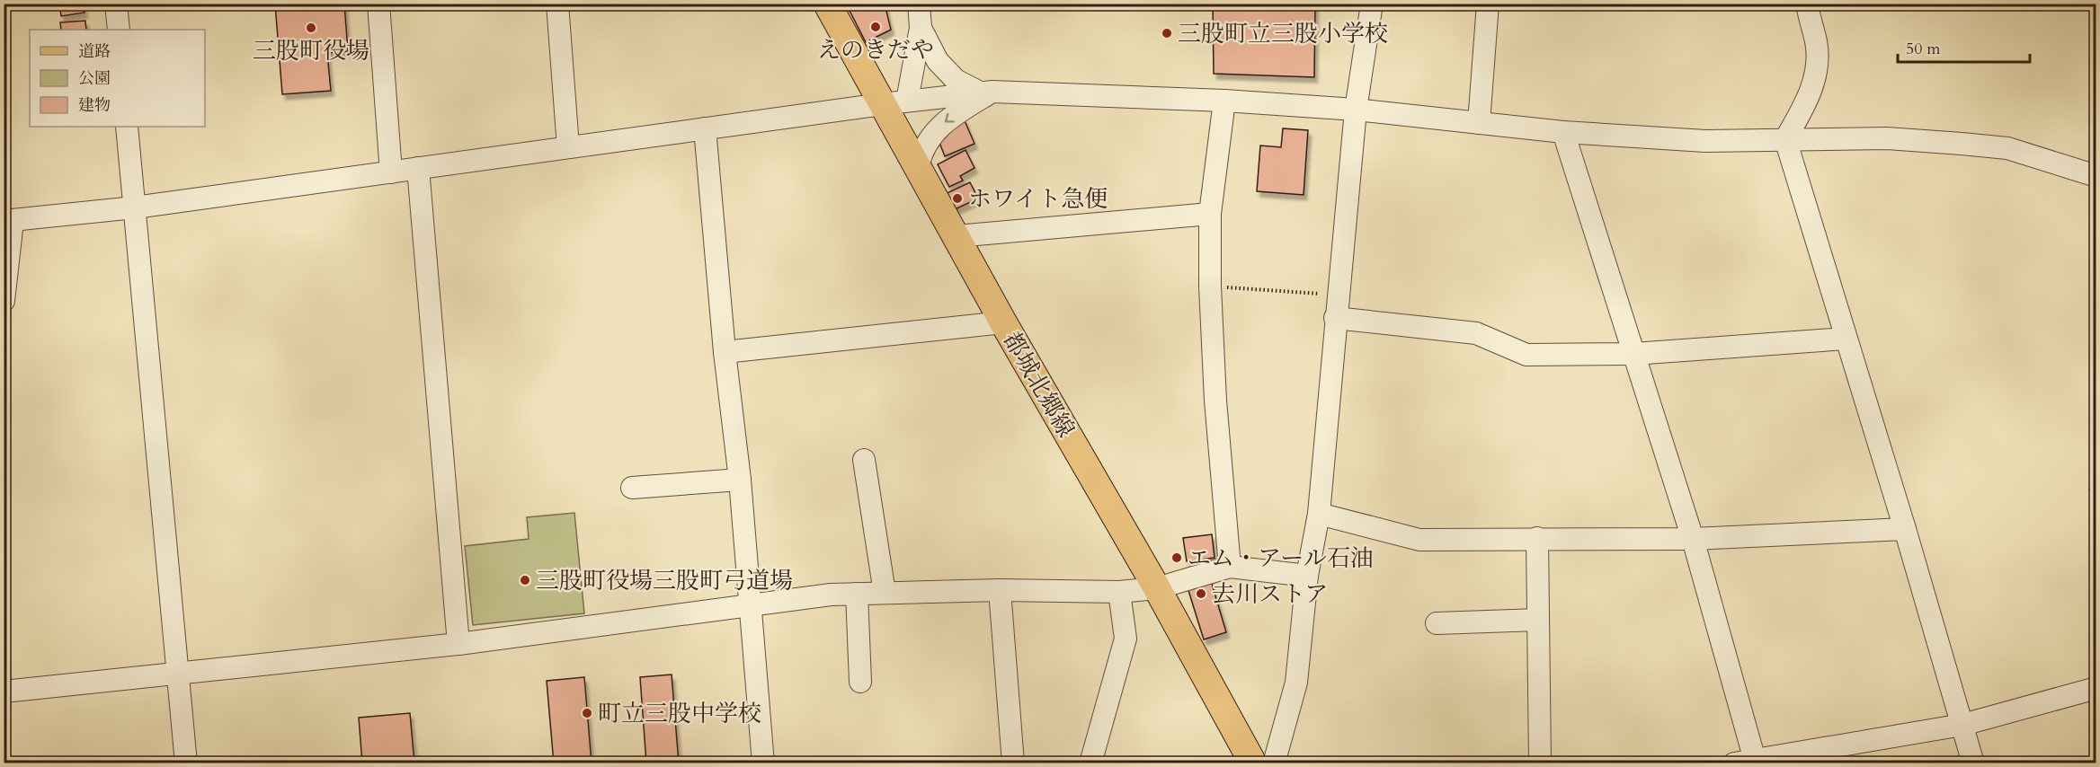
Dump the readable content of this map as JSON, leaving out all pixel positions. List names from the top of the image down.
{
  "streets": {
    "main road": ["都城北郷線"]
  },
  "places": [
    "えのきだや",
    "三股町役場",
    "三股町立三股小学校",
    "ホワイト急便",
    "エム・アール石油",
    "三股町役場三股町弓道場",
    "去川ストア",
    "町立三股中学校"
  ],
  "legend": ["道路", "公園", "建物"],
  "scale_bar": "50 m"
}
